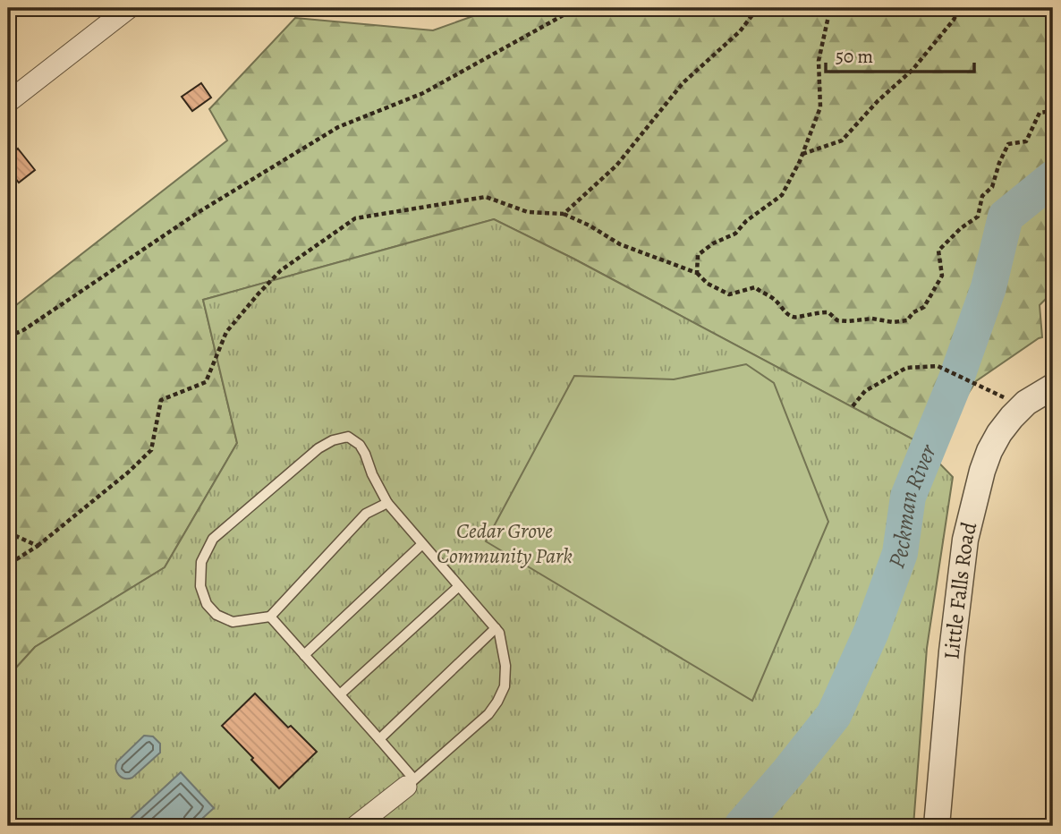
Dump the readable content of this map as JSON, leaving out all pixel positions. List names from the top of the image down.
{
  "streets": {
    "street": ["Little Falls Road"]
  },
  "water": ["Peckman River"],
  "parks": ["Cedar Grove Community Park"],
  "scale_bar": "50 m"
}
